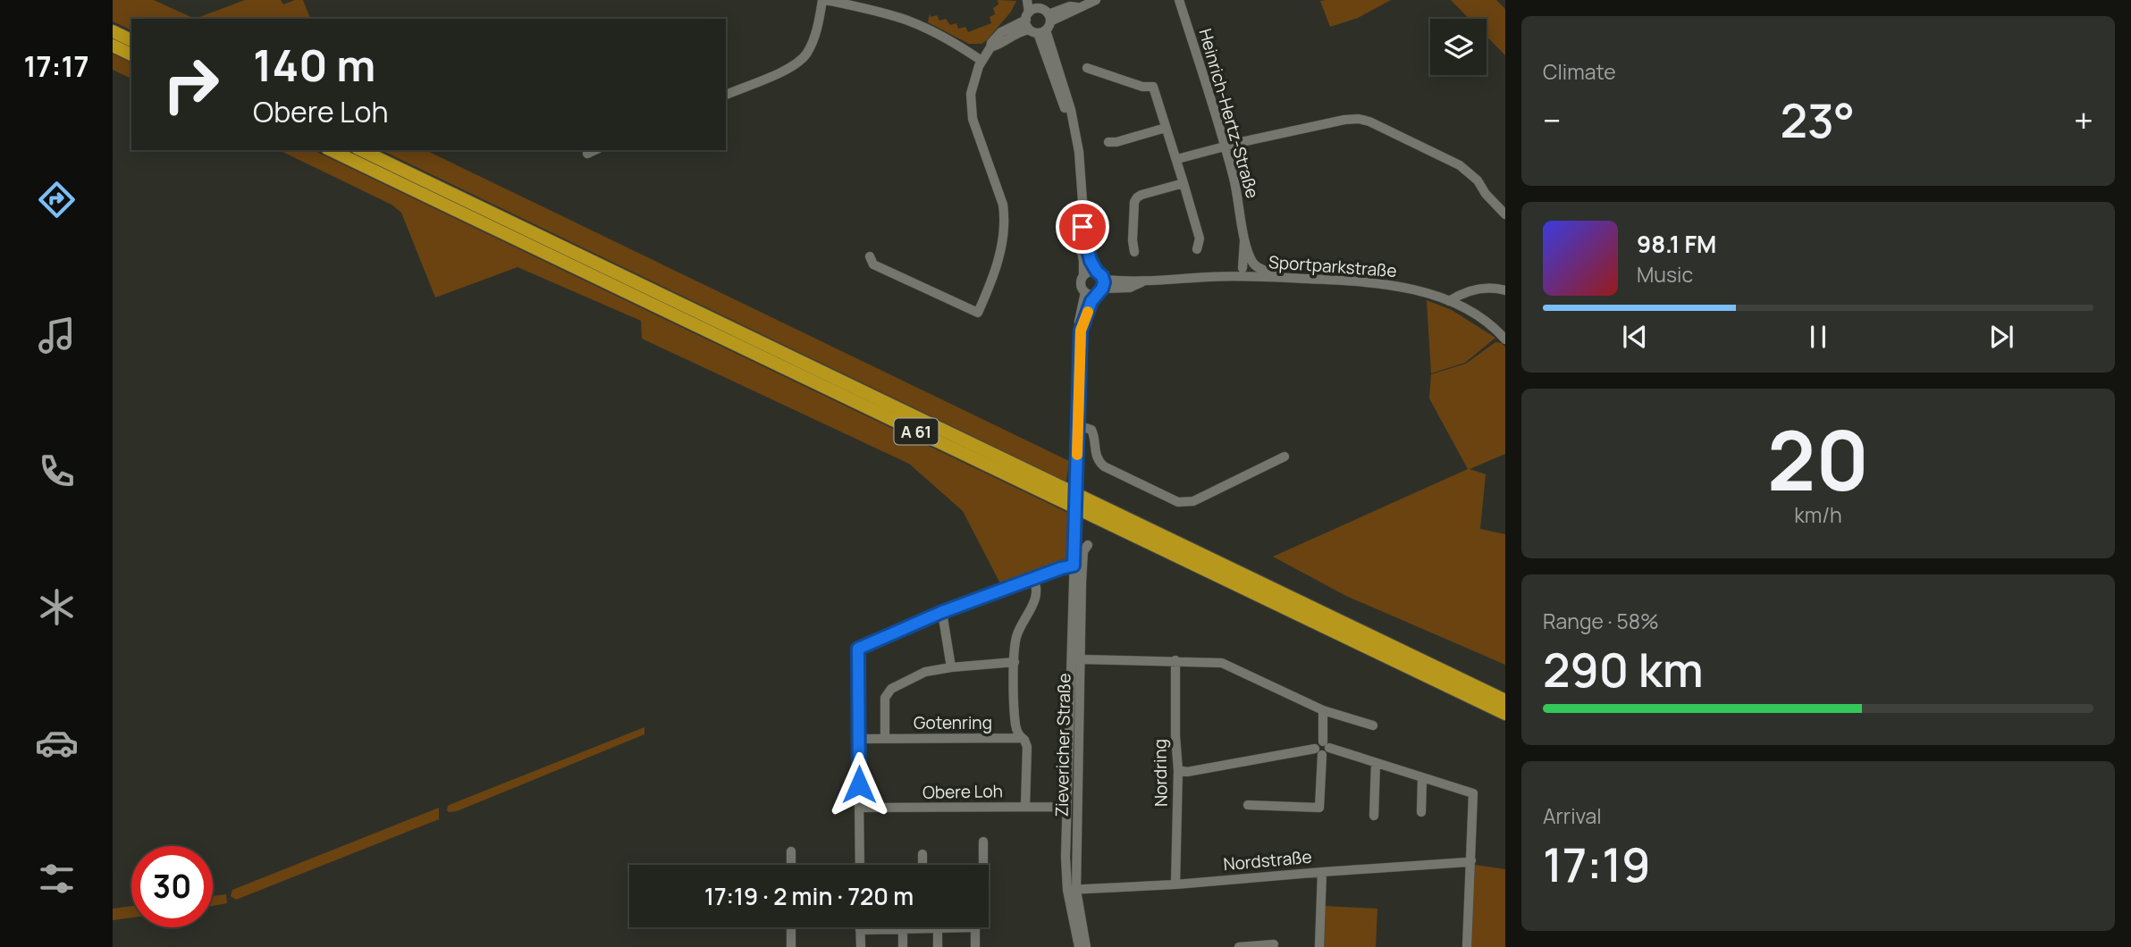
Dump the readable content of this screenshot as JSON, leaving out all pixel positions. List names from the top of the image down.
{
  "streets": {
    "highway": ["A 61"],
    "street": [
      "Heinrich-Hertz-Straße",
      "Sportparkstraße",
      "Gotenring",
      "Zievericher Straße",
      "Nordring",
      "Obere Loh",
      "Nordstraße"
    ]
  },
  "crossings": [
    ["Heinrich-Hertz-Straße", "Sportparkstraße"],
    ["Zievericher Straße", "Obere Loh"],
    ["Zievericher Straße", "Nordstraße"],
    ["Nordring", "Nordstraße"]
  ],
  "page": {
    "tabs": "17:17",
    "tile": [
      "Climate",
      ["20", "km/h"],
      ["Range · 58%", "290 km"],
      ["Arrival", "17:19"]
    ],
    "turn": ["140 m", "Obere Loh"],
    "heat": ["−", "23°", "+"],
    "song": ["98.1 FM", "Music"],
    "limit": "30",
    "trip": "17:19 · 2 min · 720 m"
  }
}
